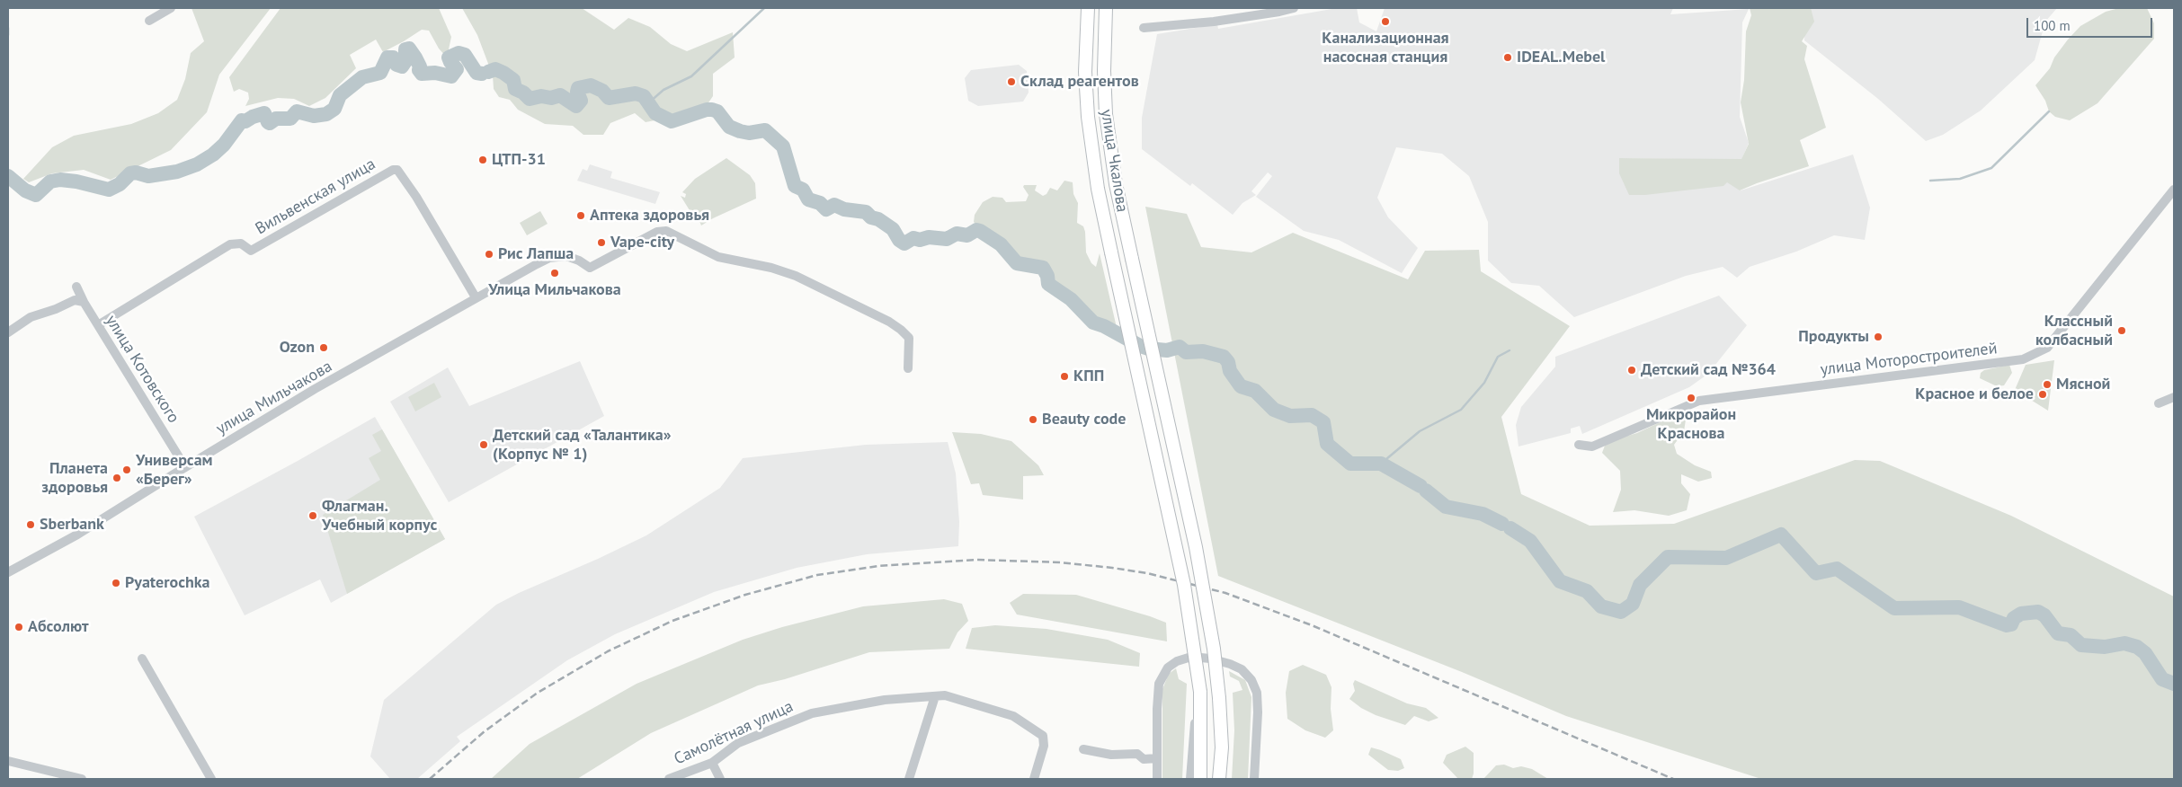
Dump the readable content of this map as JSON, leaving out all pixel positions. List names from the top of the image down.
{
  "streets": {
    "main road": ["улица Чкалова"],
    "street": [
      "Вильвенская улица",
      "улица Моторостроителей",
      "улица Котовского",
      "улица Мильчакова",
      "Самолётная улица"
    ]
  },
  "crossings": [
    ["Вильвенская улица", "улица Котовского"],
    ["Вильвенская улица", "улица Мильчакова"],
    ["улица Котовского", "улица Мильчакова"]
  ],
  "places": [
    "Канализационная насосная станция",
    "IDEAL.Mebel",
    "Склад реагентов",
    "ЦТП-31",
    "Аптека здоровья",
    "Vape-city",
    "Рис Лапша",
    "Улица Мильчакова",
    "Классный колбасный",
    "Продукты",
    "Ozon",
    "Детский сад №364",
    "КПП",
    "Мясной",
    "Красное и белое",
    "Микрорайон Краснова",
    "Beauty code",
    "Детский сад «Талантика» (Корпус № 1)",
    "Универсам «Берег»",
    "Планета здоровья",
    "Флагман. Учебный корпус",
    "Sberbank",
    "Pyaterochka",
    "Абсолют"
  ],
  "scale_bar": "100 m"
}
